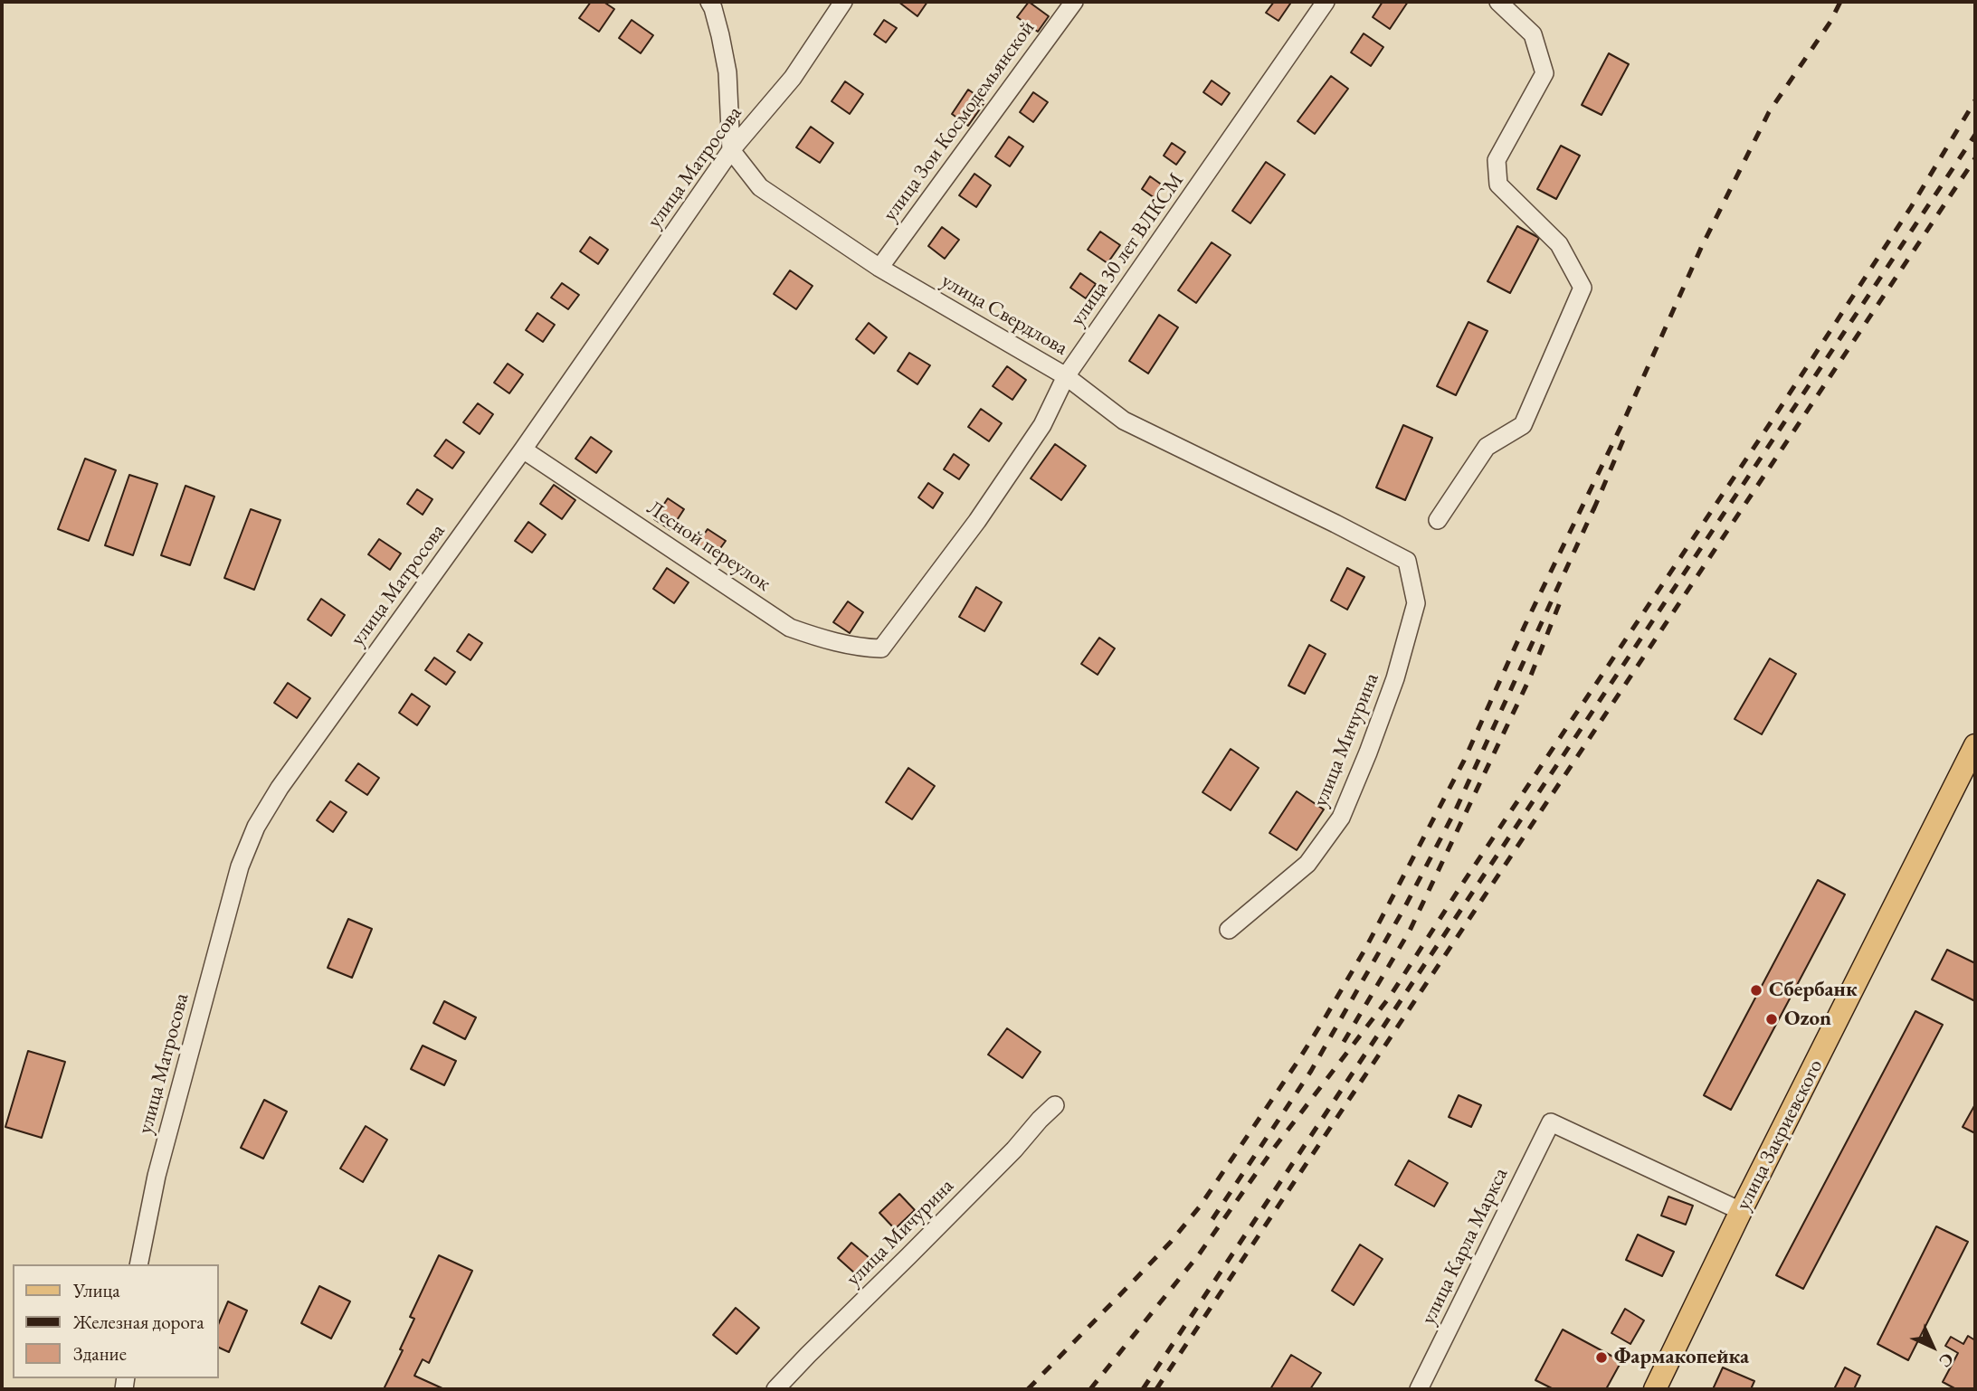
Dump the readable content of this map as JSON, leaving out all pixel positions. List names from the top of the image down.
{
  "streets": {
    "main road": ["улица Закриевского"],
    "street": [
      "улица Зои Космодемьянской",
      "улица Матросова",
      "улица 30 лет ВЛКСМ",
      "улица Свердлова",
      "Лесной переулок",
      "улица Мичурина",
      "улица Карла Маркса"
    ]
  },
  "crossings": [
    ["улица Зои Космодемьянской", "улица Свердлова"],
    ["улица Матросова", "улица Свердлова"],
    ["улица Матросова", "Лесной переулок"],
    ["улица 30 лет ВЛКСМ", "улица Свердлова"],
    ["улица 30 лет ВЛКСМ", "Лесной переулок"],
    ["улица Свердлова", "улица Мичурина"],
    ["улица Закриевского", "улица Карла Маркса"]
  ],
  "places": ["Сбербанк", "Ozon", "Фармакопейка"],
  "legend": ["Улица", "Железная дорога", "Здание"],
  "north": "bottom right"
}
